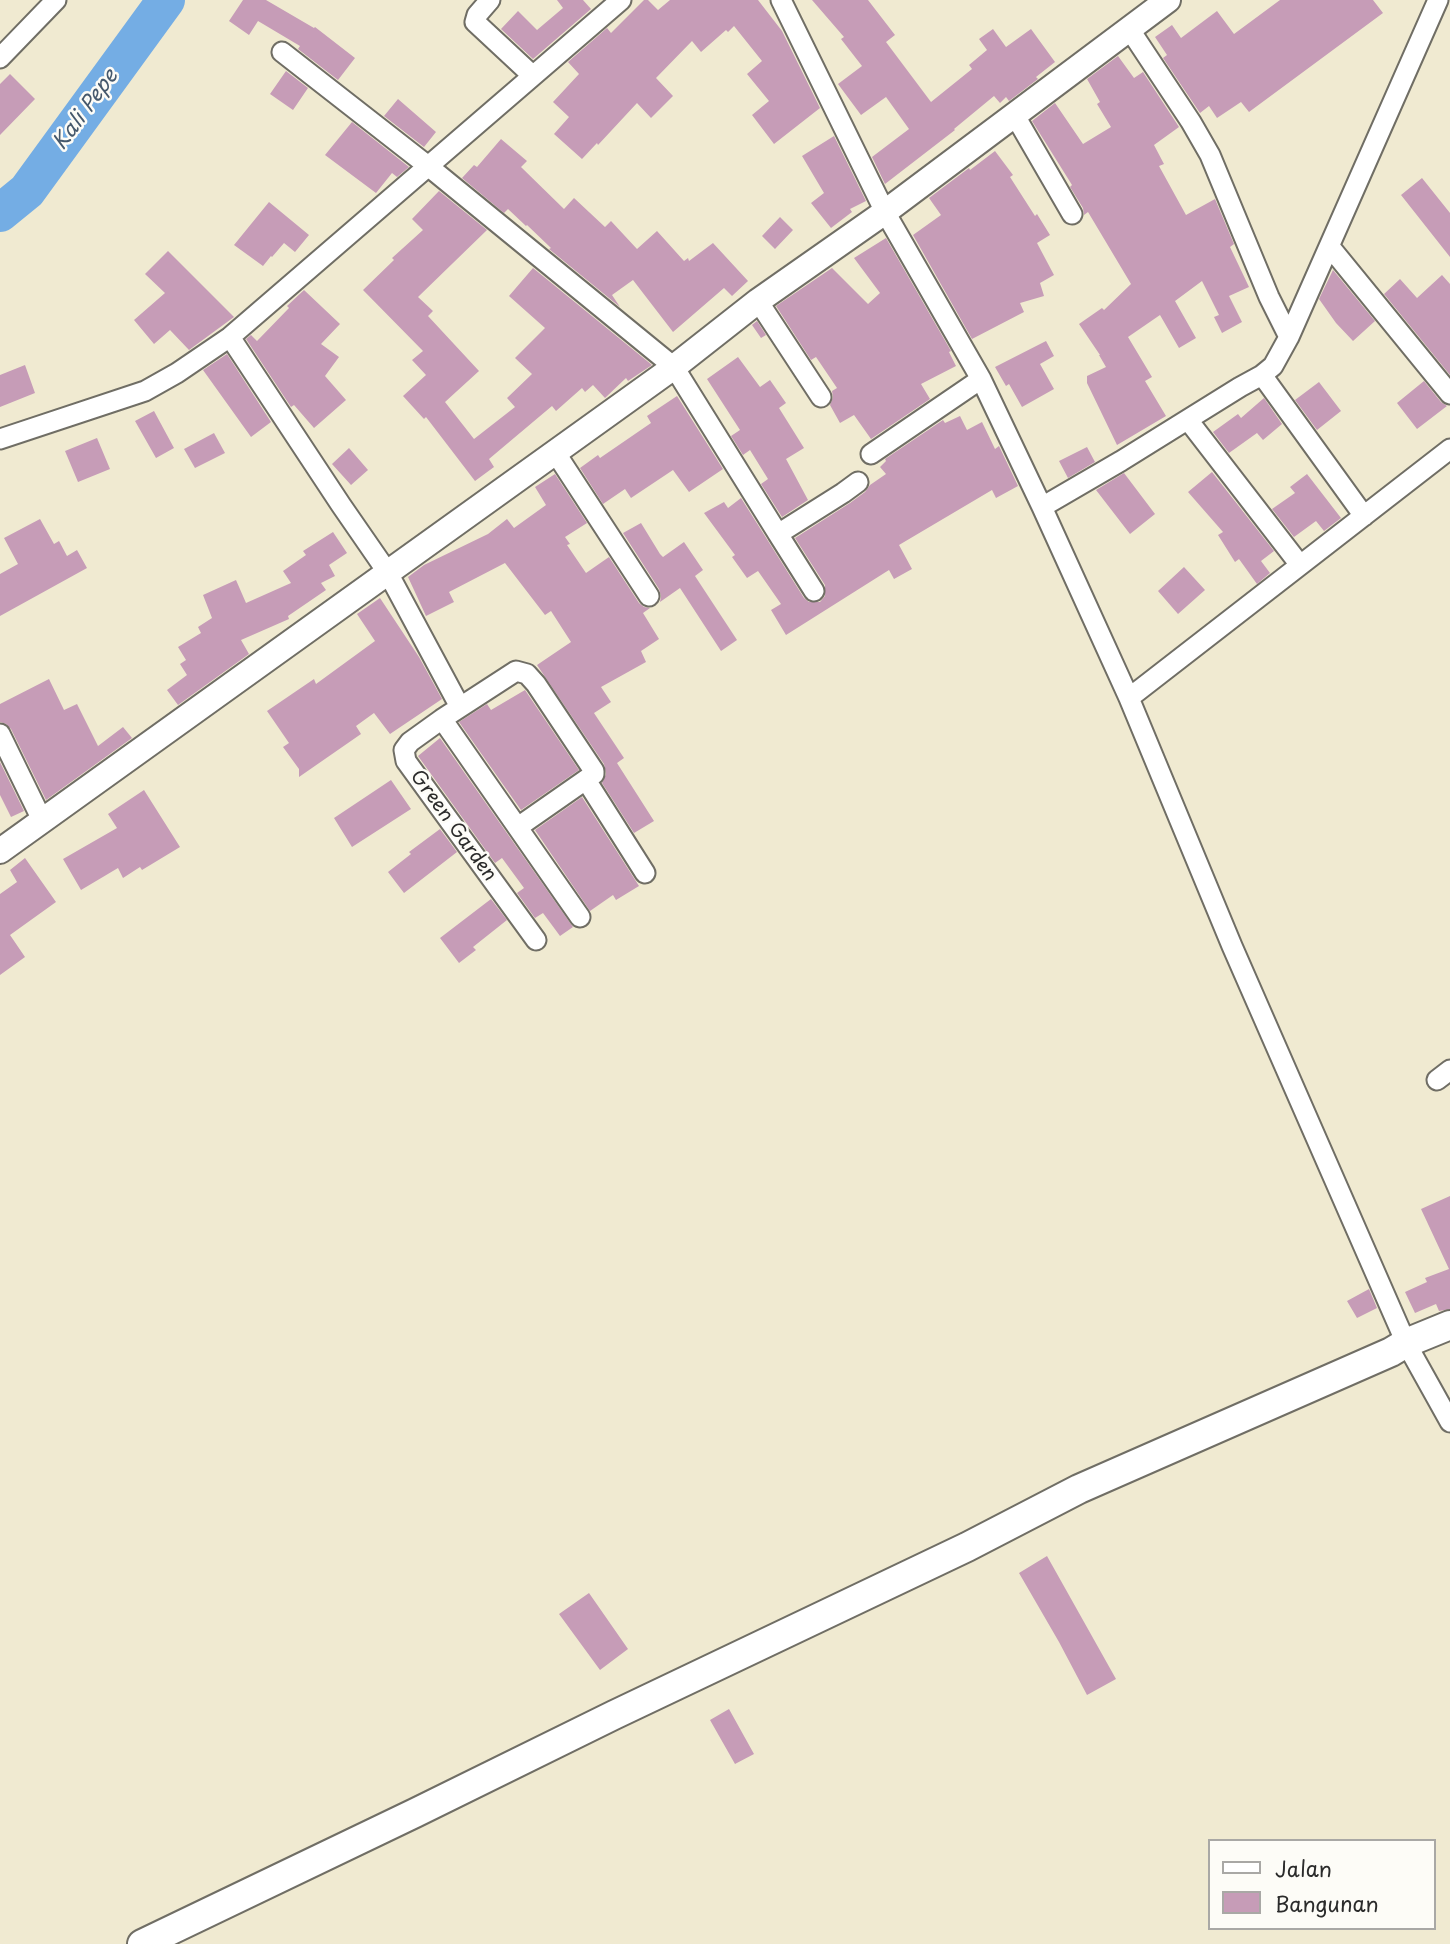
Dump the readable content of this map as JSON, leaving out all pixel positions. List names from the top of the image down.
{
  "streets": {
    "street": ["Green Garden"]
  },
  "water": ["Kali Pepe"],
  "legend": ["Jalan", "Bangunan"]
}
